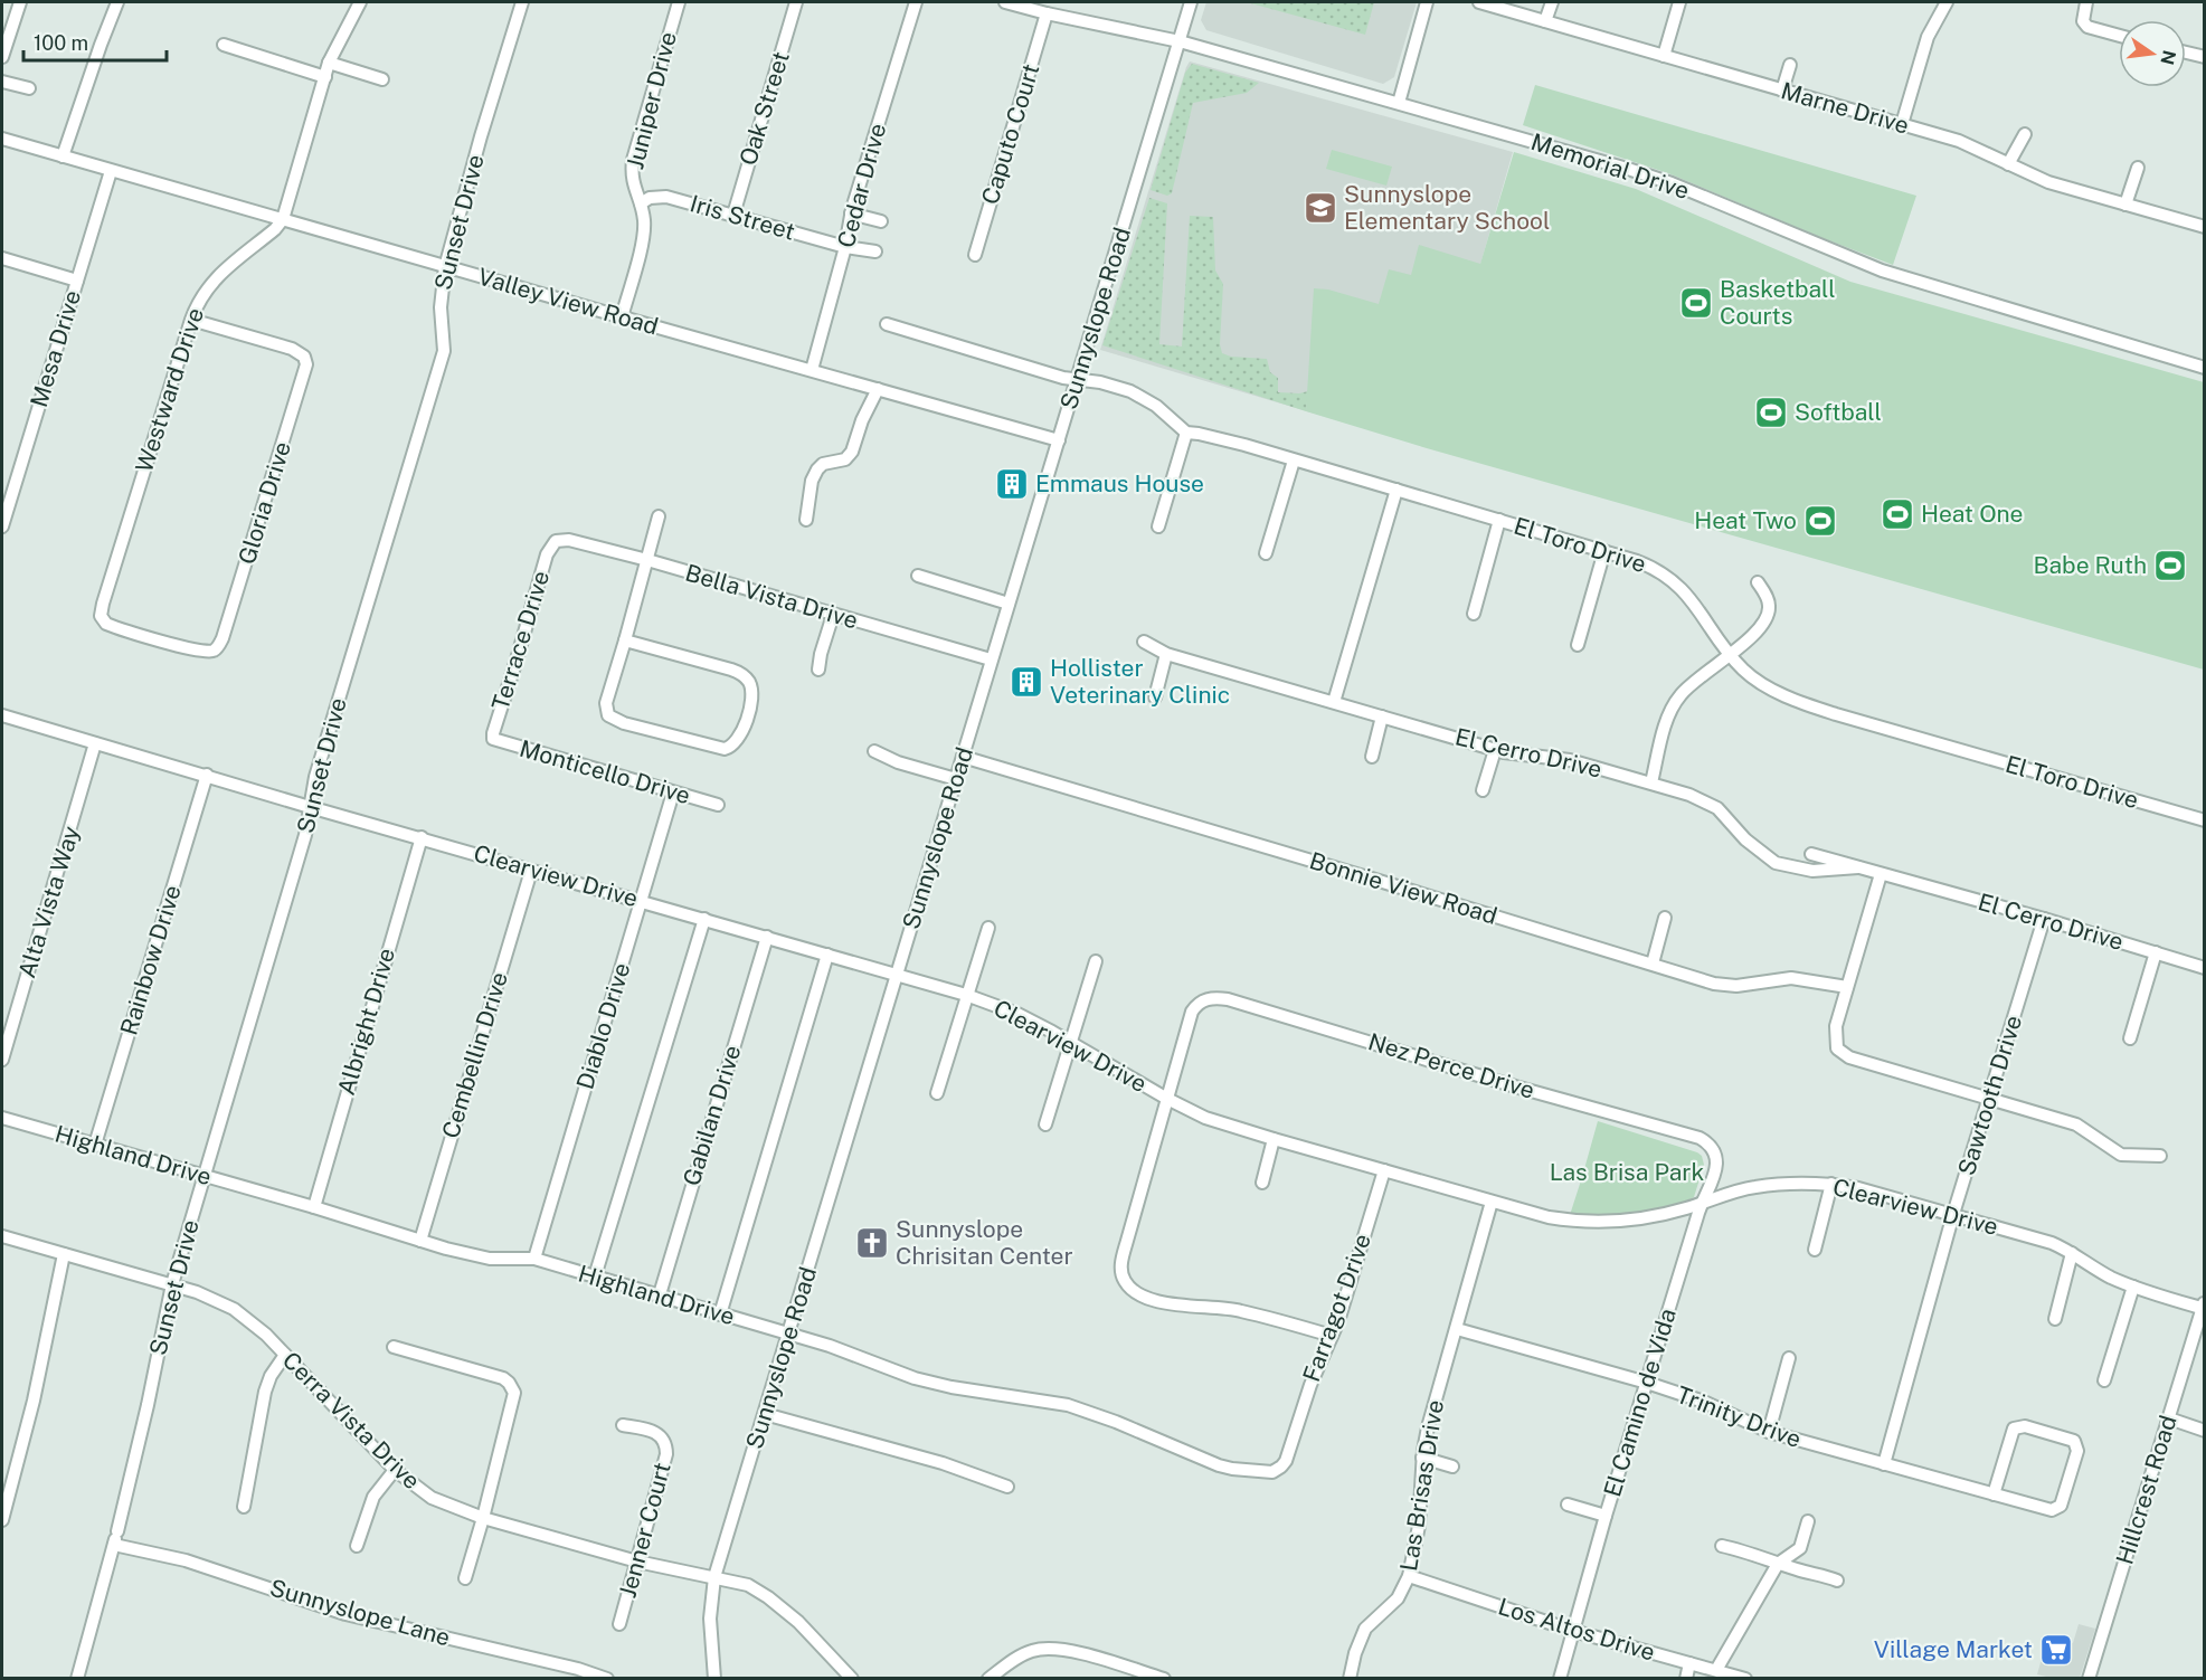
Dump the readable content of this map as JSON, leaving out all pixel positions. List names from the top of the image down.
{
  "streets": {
    "street": [
      "Juniper Drive",
      "Oak Street",
      "Marne Drive",
      "Caputo Court",
      "Memorial Drive",
      "Cedar Drive",
      "Iris Street",
      "Sunset Drive",
      "Valley View Road",
      "Sunnyslope Road",
      "Mesa Drive",
      "Westward Drive",
      "Gloria Drive",
      "El Toro Drive",
      "Bella Vista Drive",
      "Terrace Drive",
      "El Cerro Drive",
      "Monticello Drive",
      "Clearview Drive",
      "Bonnie View Road",
      "Alta Vista Way",
      "Rainbow Drive",
      "Albright Drive",
      "Diablo Drive",
      "Cembellin Drive",
      "Nez Perce Drive",
      "Sawtooth Drive",
      "Gabilan Drive",
      "Highland Drive",
      "Farragot Drive",
      "El Camino de Vida",
      "Trinity Drive",
      "Cerra Vista Drive",
      "Las Brisas Drive",
      "Hillcrest Road",
      "Jenner Court",
      "Sunnyslope Lane",
      "Los Altos Drive"
    ]
  },
  "crossings": [
    ["Juniper Drive", "Iris Street"],
    ["Juniper Drive", "Valley View Road"],
    ["Oak Street", "Iris Street"],
    ["Caputo Court", "Memorial Drive"],
    ["Memorial Drive", "Sunnyslope Road"],
    ["Cedar Drive", "Iris Street"],
    ["Cedar Drive", "Valley View Road"],
    ["Sunset Drive", "Valley View Road"],
    ["Sunset Drive", "Clearview Drive"],
    ["Sunset Drive", "Highland Drive"],
    ["Sunset Drive", "Cerra Vista Drive"],
    ["Sunset Drive", "Sunnyslope Lane"],
    ["Valley View Road", "Sunnyslope Road"],
    ["Valley View Road", "Mesa Drive"],
    ["Valley View Road", "Westward Drive"],
    ["Sunnyslope Road", "El Toro Drive"],
    ["Sunnyslope Road", "Bella Vista Drive"],
    ["Sunnyslope Road", "Clearview Drive"],
    ["Sunnyslope Road", "Bonnie View Road"],
    ["Sunnyslope Road", "Highland Drive"],
    ["Sunnyslope Road", "Cerra Vista Drive"],
    ["Westward Drive", "Gloria Drive"],
    ["Bella Vista Drive", "Terrace Drive"],
    ["Terrace Drive", "Monticello Drive"],
    ["El Cerro Drive", "Sawtooth Drive"],
    ["Monticello Drive", "Diablo Drive"],
    ["Clearview Drive", "Alta Vista Way"],
    ["Clearview Drive", "Rainbow Drive"],
    ["Clearview Drive", "Albright Drive"],
    ["Clearview Drive", "Diablo Drive"],
    ["Clearview Drive", "Cembellin Drive"],
    ["Clearview Drive", "Nez Perce Drive"],
    ["Clearview Drive", "Sawtooth Drive"],
    ["Clearview Drive", "Gabilan Drive"],
    ["Clearview Drive", "Farragot Drive"],
    ["Clearview Drive", "El Camino de Vida"],
    ["Clearview Drive", "Las Brisas Drive"],
    ["Clearview Drive", "Hillcrest Road"],
    ["Rainbow Drive", "Highland Drive"],
    ["Albright Drive", "Highland Drive"],
    ["Diablo Drive", "Highland Drive"],
    ["Cembellin Drive", "Highland Drive"],
    ["Nez Perce Drive", "El Camino de Vida"],
    ["Sawtooth Drive", "Trinity Drive"],
    ["Gabilan Drive", "Highland Drive"],
    ["Highland Drive", "Farragot Drive"],
    ["El Camino de Vida", "Trinity Drive"],
    ["El Camino de Vida", "Los Altos Drive"],
    ["Trinity Drive", "Las Brisas Drive"],
    ["Cerra Vista Drive", "Jenner Court"],
    ["Las Brisas Drive", "Los Altos Drive"]
  ],
  "parks": ["Las Brisa Park"],
  "places": {
    "school or university": ["Sunnyslope Elementary School"],
    "sports": [
      "Basketball Courts",
      "Softball",
      "Heat One",
      "Heat Two",
      "Babe Ruth"
    ],
    "building": ["Emmaus House", "Hollister Veterinary Clinic"],
    "church": ["Sunnyslope Chrisitan Center"],
    "supermarket": ["Village Market"]
  },
  "scale_bar": "100 m",
  "north": "right"
}
